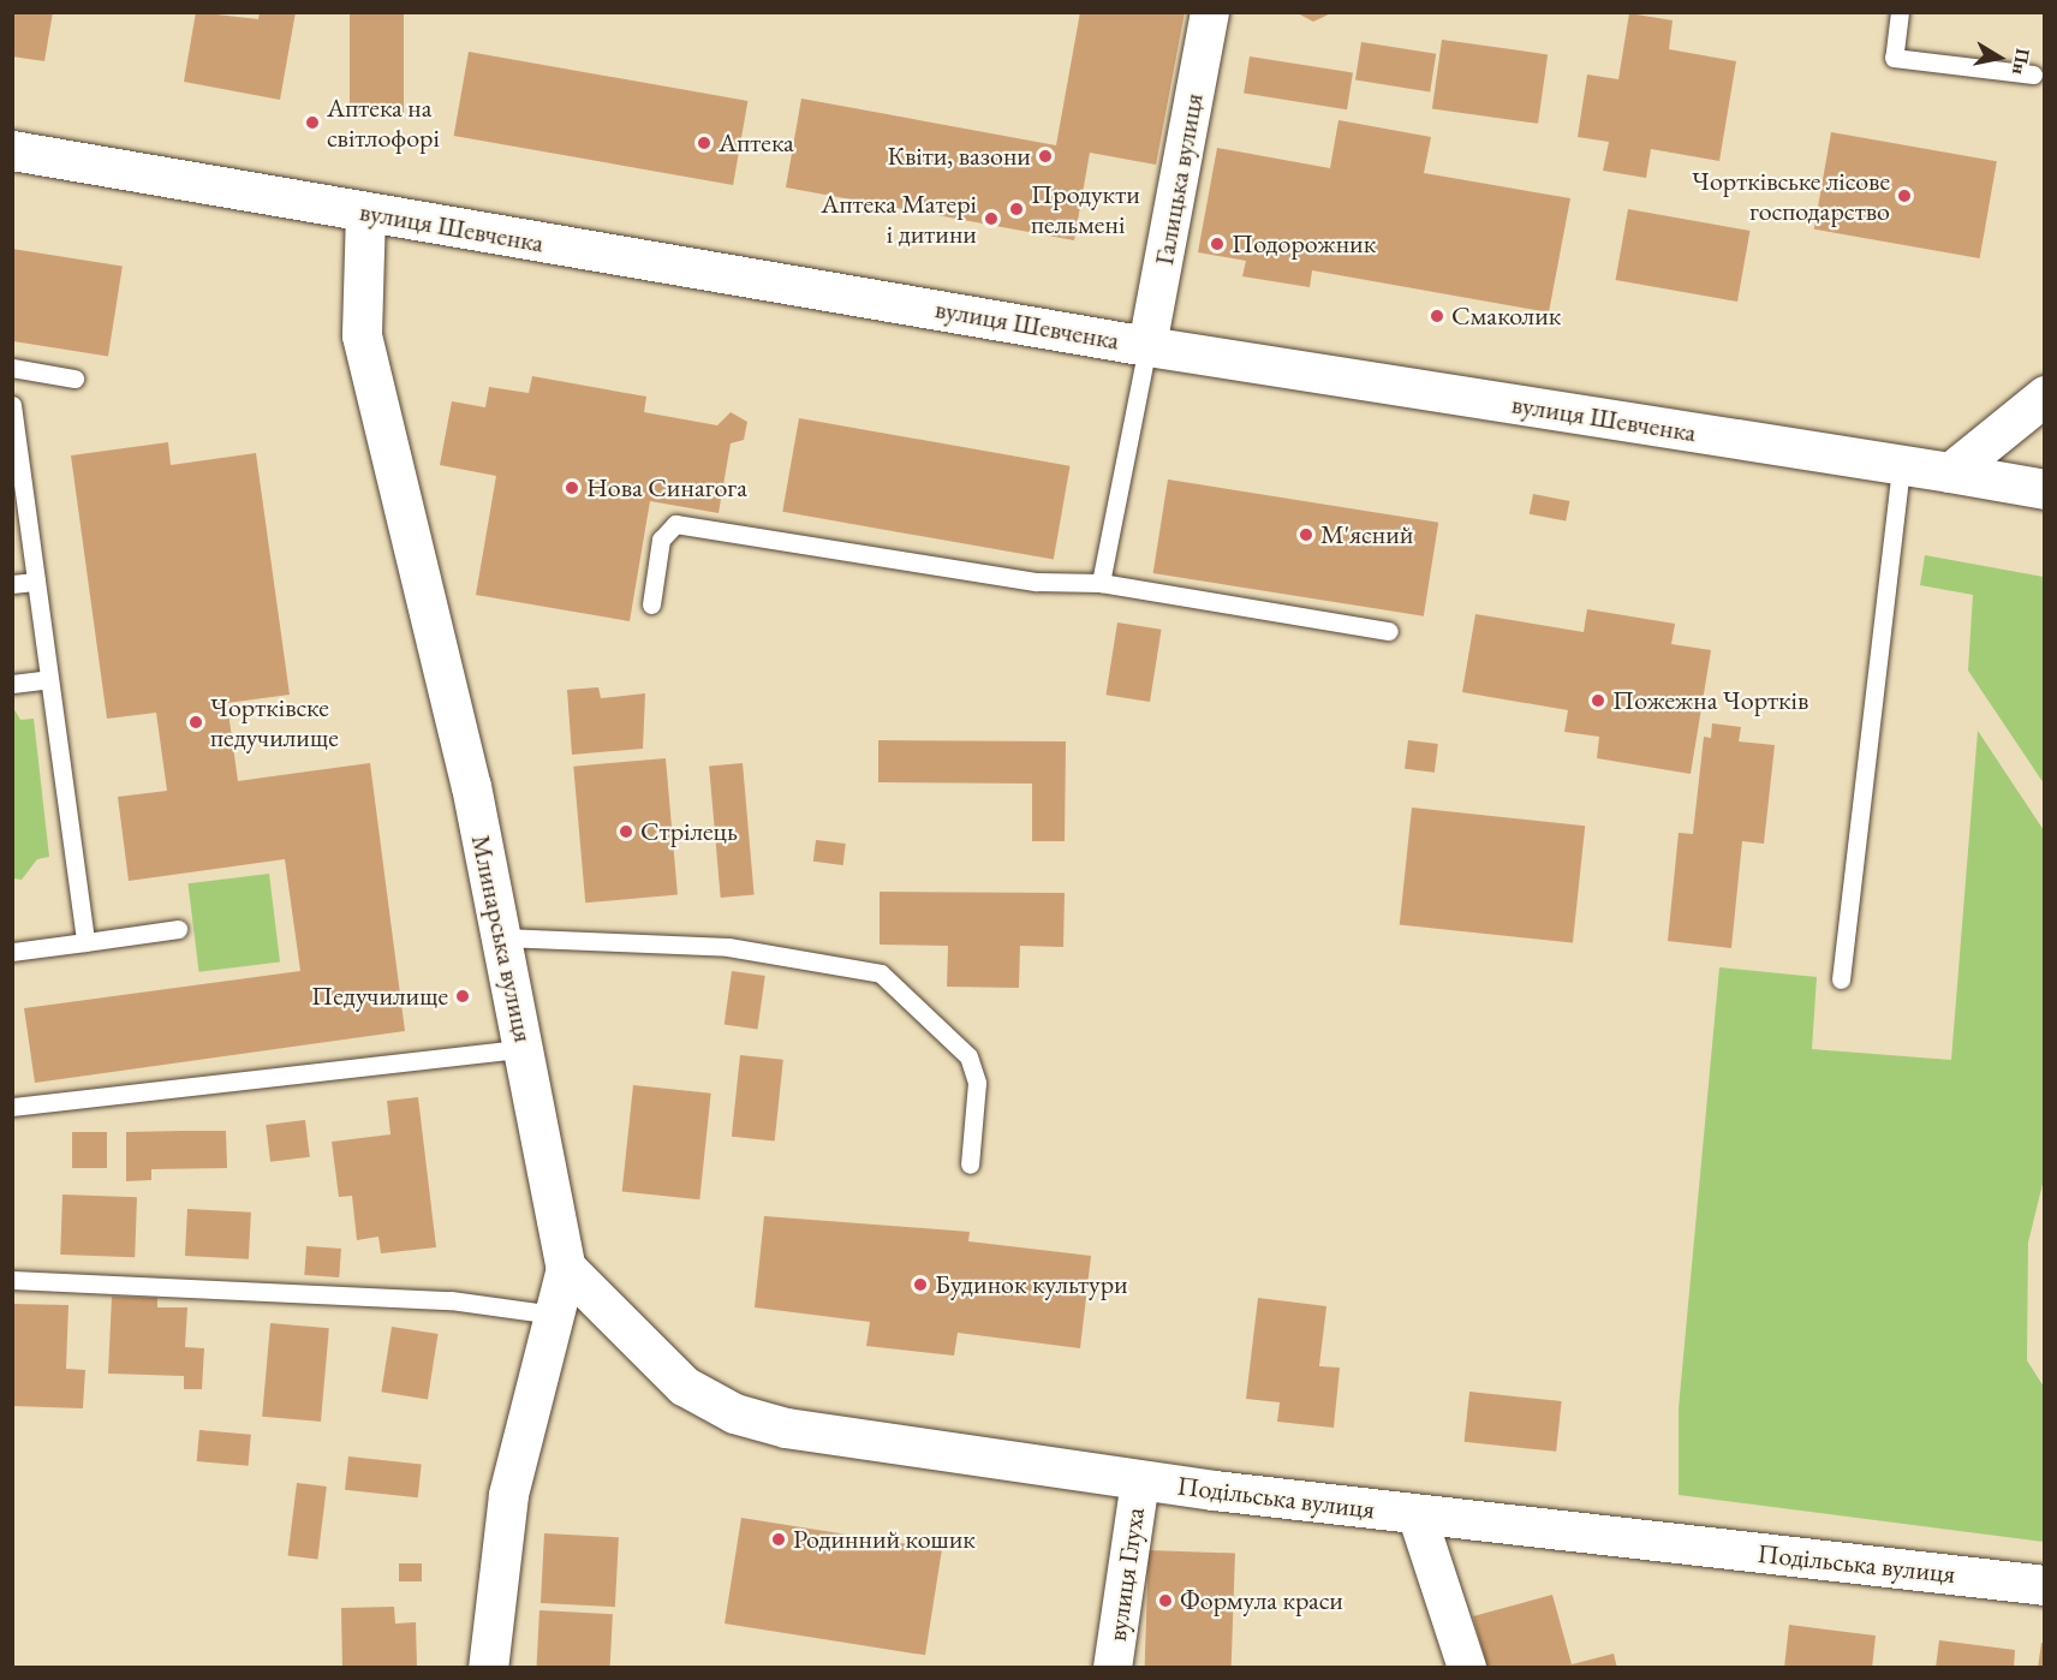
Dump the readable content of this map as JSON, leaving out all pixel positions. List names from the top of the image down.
{
  "streets": {
    "street": [
      "Галицька вулиця",
      "вулиця Шевченка",
      "Млинарська вулиця",
      "Подільська вулиця",
      "вулиця Глуха"
    ]
  },
  "crossings": [
    ["Галицька вулиця", "вулиця Шевченка"],
    ["вулиця Шевченка", "Млинарська вулиця"],
    ["Млинарська вулиця", "Подільська вулиця"],
    ["Подільська вулиця", "вулиця Глуха"]
  ],
  "places": [
    "Аптека на світлофорі",
    "Аптека",
    "Квіти, вазони",
    "Чортківське лісове господарство",
    "Продукти пельмені",
    "Аптека Матері і дитини",
    "Подорожник",
    "Смаколик",
    "Нова Синагога",
    "М'ясний",
    "Пожежна Чортків",
    "Чортківске педучилище",
    "Стрілець",
    "Педучилище",
    "Будинок культури",
    "Родинний кошик",
    "Формула краси"
  ],
  "north": "right"
}
